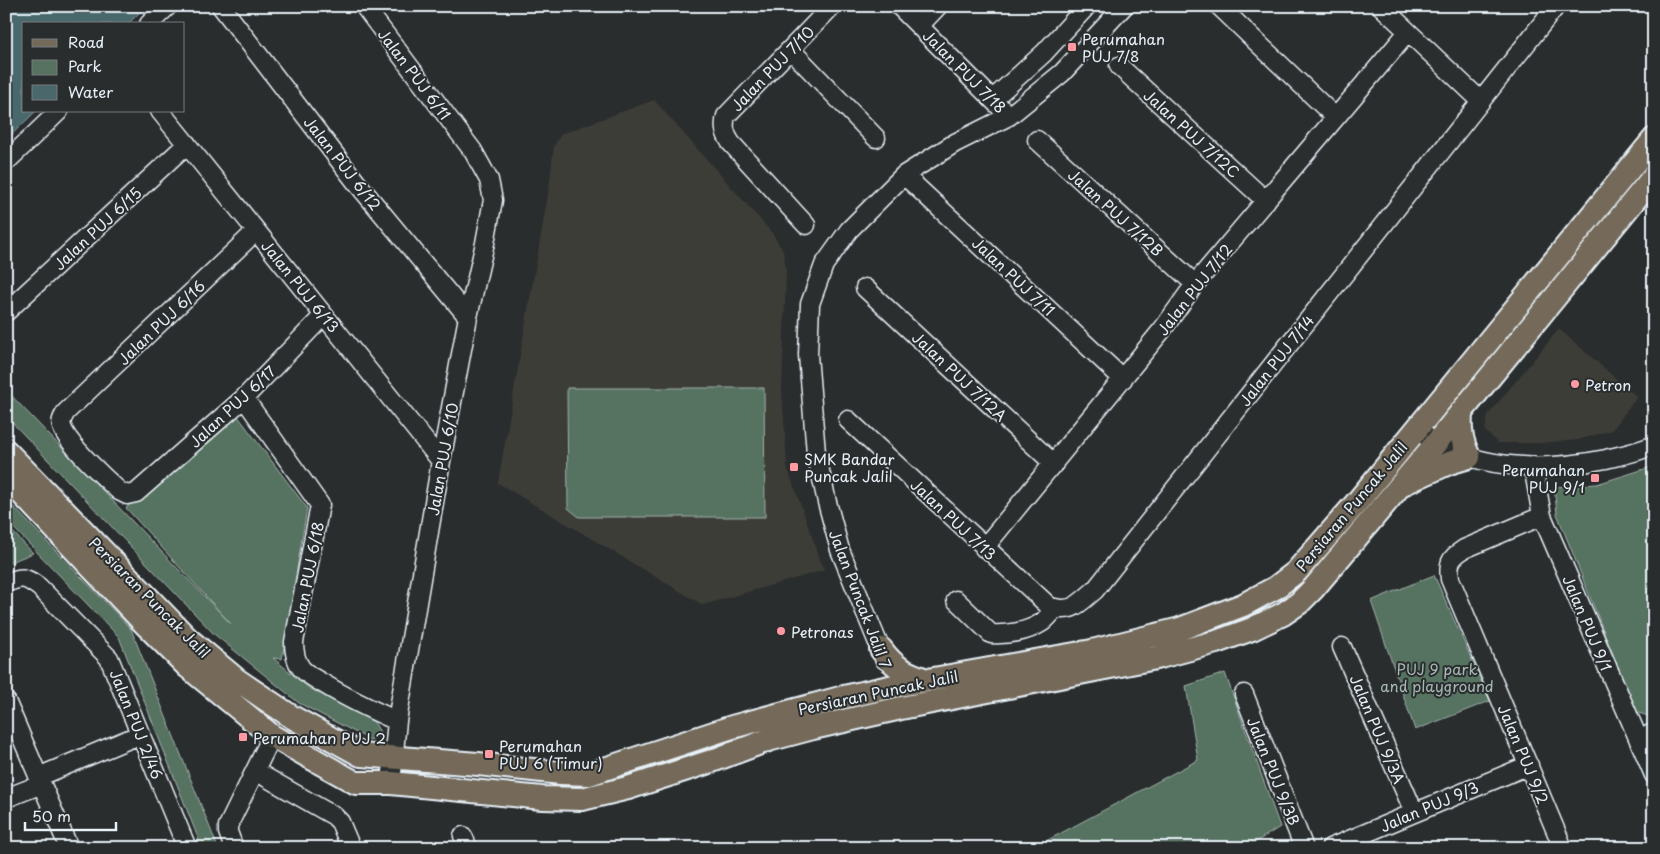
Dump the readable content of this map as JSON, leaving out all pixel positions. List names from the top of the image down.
{
  "streets": {
    "main road": ["Persiaran Puncak Jalil"],
    "street": [
      "Jalan PUJ 7/10",
      "Jalan PUJ 7/18",
      "Jalan PUJ 6/11",
      "Jalan PUJ 7/12C",
      "Jalan PUJ 6/12",
      "Jalan PUJ 7/12B",
      "Jalan PUJ 6/15",
      "Jalan PUJ 7/11",
      "Jalan PUJ 6/13",
      "Jalan PUJ 7/12",
      "Jalan PUJ 6/16",
      "Jalan PUJ 7/14",
      "Jalan PUJ 7/12A",
      "Jalan PUJ 6/17",
      "Jalan PUJ 6/10",
      "Jalan PUJ 7/13",
      "Jalan PUJ 6/18",
      "Jalan Puncak Jalil 7",
      "Jalan PUJ 9/1",
      "Jalan PUJ 2/46",
      "Jalan PUJ 9/3A",
      "Jalan PUJ 9/2",
      "Jalan PUJ 9/3B",
      "Jalan PUJ 9/3"
    ]
  },
  "crossings": [
    ["Jalan PUJ 7/18", "Jalan Puncak Jalil 7"],
    ["Jalan PUJ 6/11", "Jalan PUJ 6/10"],
    ["Jalan PUJ 7/12C", "Jalan PUJ 7/12"],
    ["Jalan PUJ 6/12", "Jalan PUJ 6/10"],
    ["Jalan PUJ 7/12B", "Jalan PUJ 7/12"],
    ["Jalan PUJ 6/15", "Jalan PUJ 6/13"],
    ["Jalan PUJ 7/11", "Jalan PUJ 7/12"],
    ["Jalan PUJ 7/11", "Jalan Puncak Jalil 7"],
    ["Jalan PUJ 6/13", "Jalan PUJ 6/16"],
    ["Jalan PUJ 6/13", "Jalan PUJ 6/17"],
    ["Jalan PUJ 6/13", "Jalan PUJ 6/10"],
    ["Jalan PUJ 7/12", "Jalan PUJ 7/12A"],
    ["Jalan PUJ 7/12", "Jalan PUJ 7/13"],
    ["Jalan PUJ 6/16", "Jalan PUJ 6/17"],
    ["Jalan PUJ 7/14", "Jalan PUJ 7/13"],
    ["Jalan PUJ 6/17", "Jalan PUJ 6/18"],
    ["Jalan PUJ 6/10", "Persiaran Puncak Jalil"],
    ["Jalan PUJ 6/10", "Jalan PUJ 6/18"],
    ["Persiaran Puncak Jalil", "Jalan Puncak Jalil 7"],
    ["Jalan PUJ 9/1", "Jalan PUJ 9/2"],
    ["Jalan PUJ 9/3A", "Jalan PUJ 9/3"],
    ["Jalan PUJ 9/2", "Jalan PUJ 9/3"]
  ],
  "parks": ["PUJ 9 park and playground"],
  "places": {
    "transit": [
      "Perumahan PUJ 7/8",
      "SMK Bandar Puncak Jalil",
      "Perumahan PUJ 9/1",
      "Perumahan PUJ 2",
      "Perumahan PUJ 6 (Timur)"
    ],
    "other": ["Petron", "Petronas"]
  },
  "legend": ["Road", "Park", "Water"],
  "scale_bar": "50 m"
}
